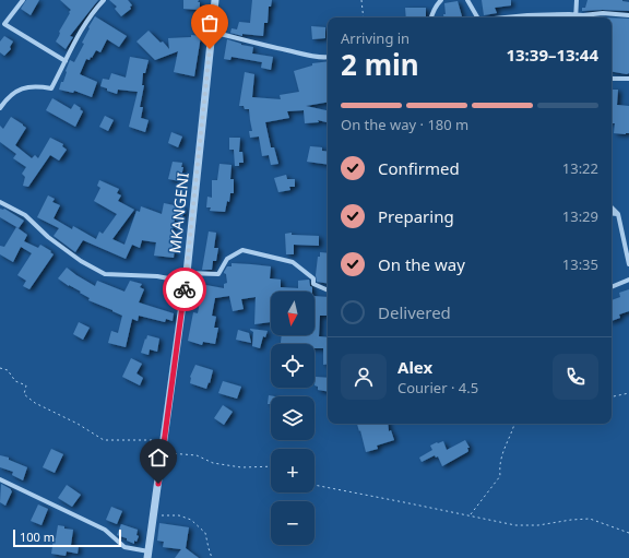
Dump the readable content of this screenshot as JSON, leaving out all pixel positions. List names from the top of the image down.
{
  "streets": {
    "street": ["MKANGENI"]
  },
  "scale_bar": "100 m",
  "north": "bottom",
  "page": {
    "heading": ["2 min", "Arriving in", "13:39–13:44"],
    "panel": ["Alex", "Courier · 4.5"],
    "bar": "On the way · 180 m",
    "list": [
      ["Confirmed", "13:22"],
      ["Preparing", "13:29"],
      ["On the way", "13:35"],
      "Delivered"
    ],
    "map_buttons": ["+", "−"],
    "scale": "100 m"
  }
}
